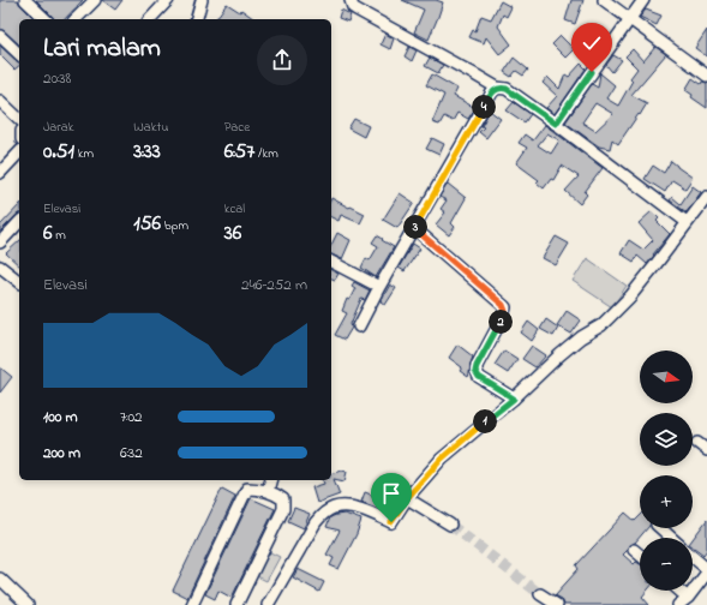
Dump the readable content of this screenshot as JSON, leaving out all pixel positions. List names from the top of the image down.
{
  "north": "right",
  "page": {
    "heading": ["Lari malam", "20:38"],
    "pins": [
      "4",
      "3",
      "2",
      "1"
    ],
    "stats": [
      ["Jarak", "0.51 km"],
      ["Waktu", "3:33"],
      ["Pace", "6:57 /km"],
      ["Elevasi", "6 m"],
      ["156 bpm"],
      ["kcal", "36"]
    ],
    "chart": ["Elevasi", "246–252 m"],
    "map_buttons": ["+", "−"],
    "list": [
      {
        "name": "100 m",
        "note": "7:02"
      },
      {
        "name": "200 m",
        "note": "6:32"
      }
    ]
  }
}
